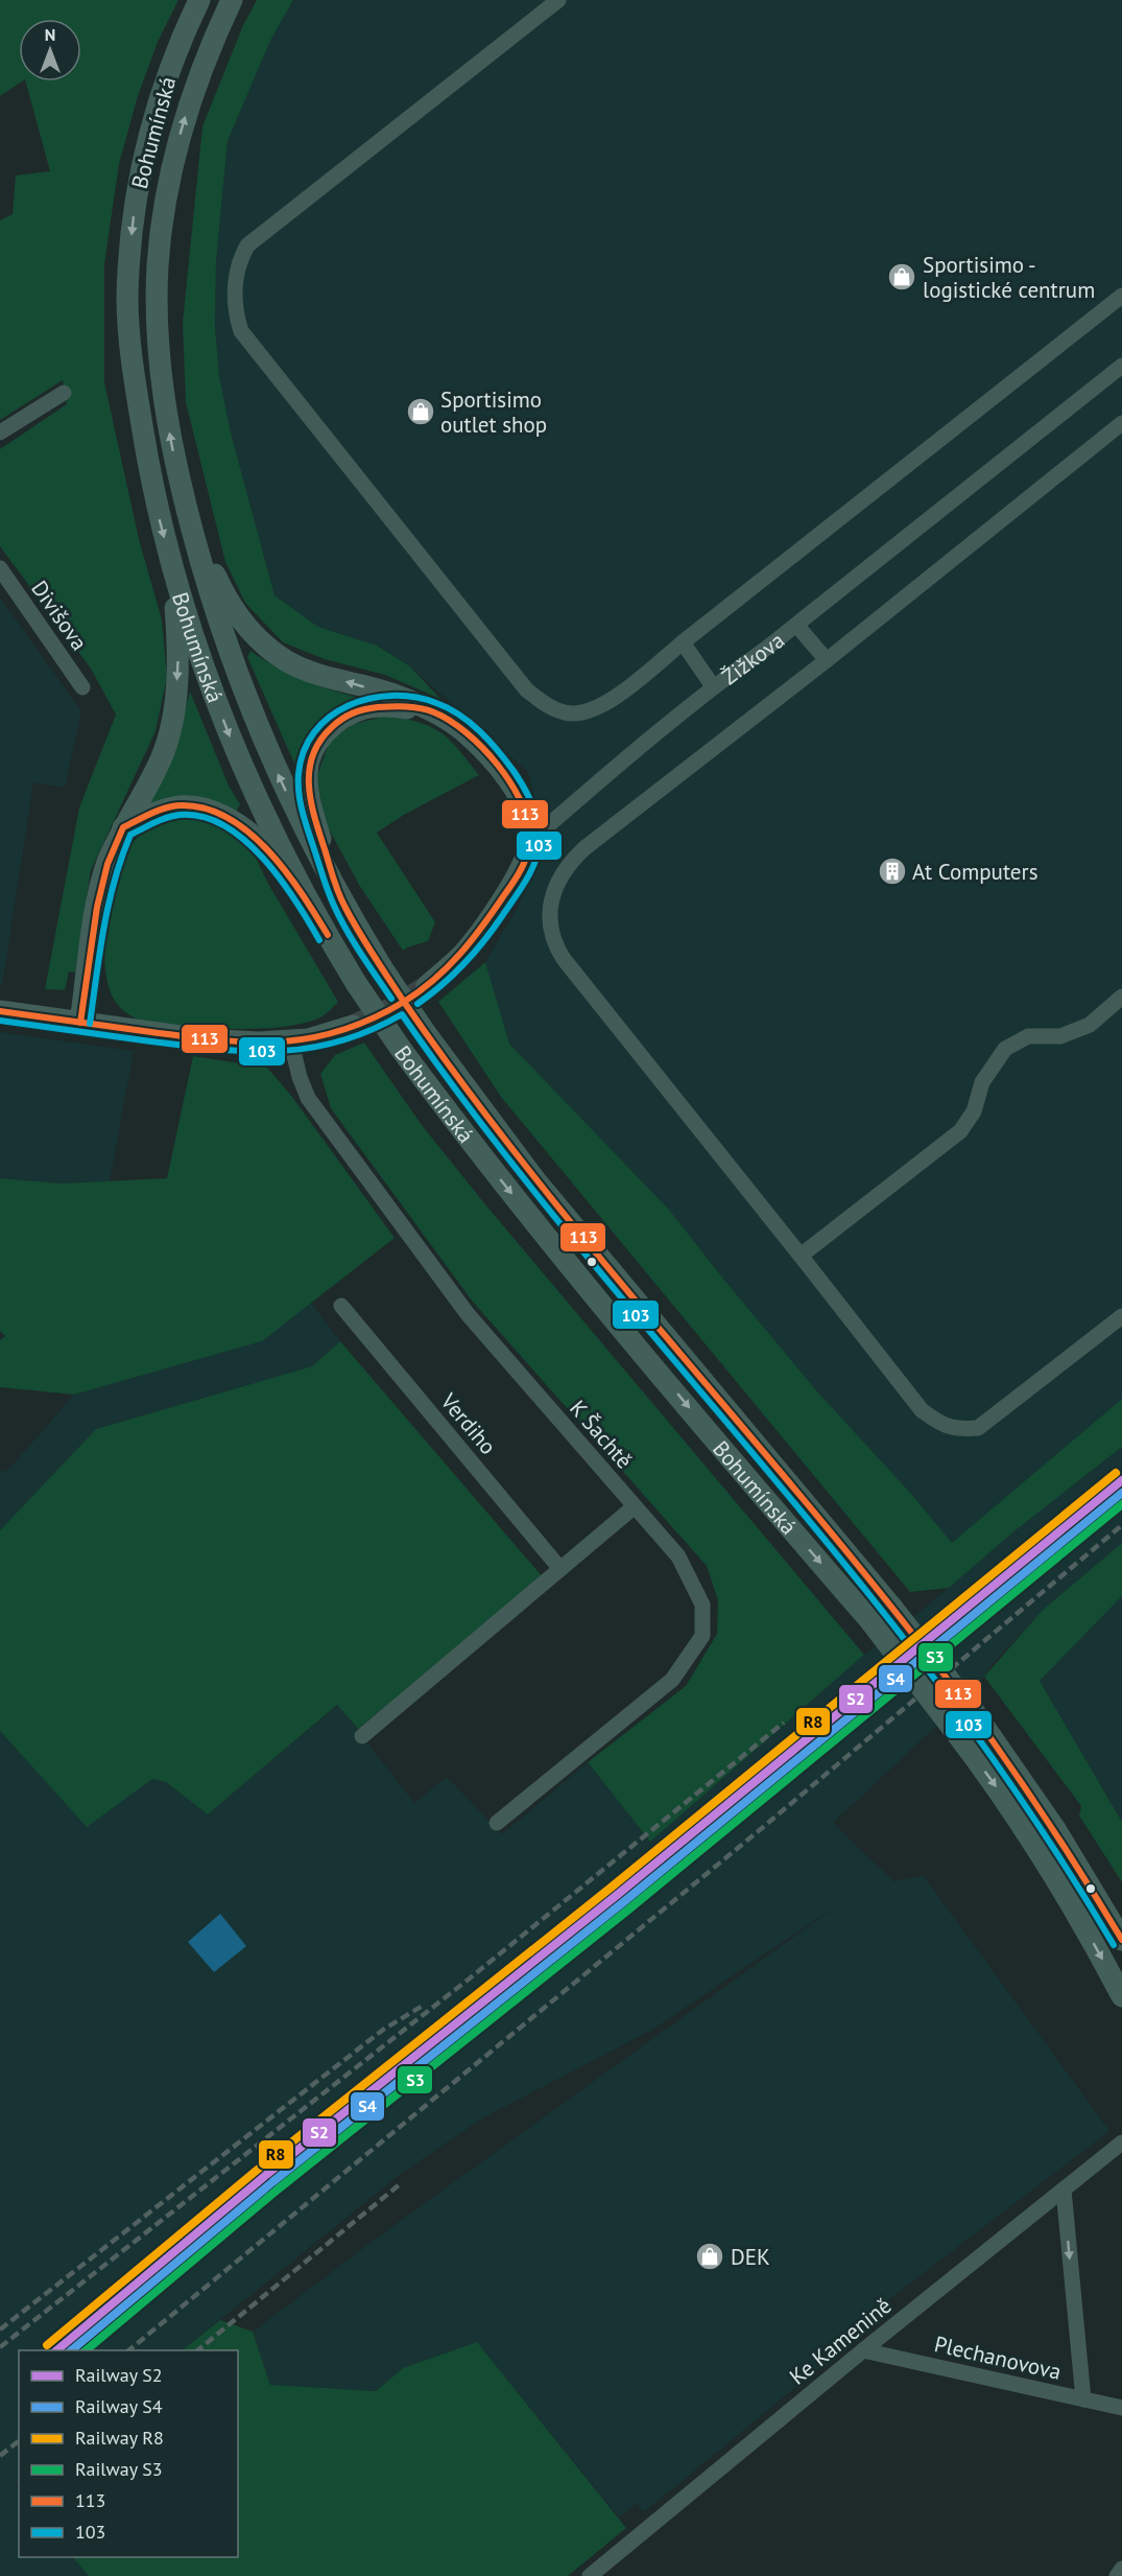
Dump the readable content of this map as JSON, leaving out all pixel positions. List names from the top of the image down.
{
  "streets": {
    "main road": ["Bohumínská", "Žižkova"],
    "street": [
      "Divišova",
      "Verdiho",
      "K Šachtě",
      "Ke Kamenině",
      "Plechanovova"
    ]
  },
  "crossings": [
    ["Ke Kamenině", "Plechanovova"]
  ],
  "places": {
    "shop": ["Sportisimo - logistické centrum", "Sportisimo outlet shop", "DEK"],
    "building": ["At Computers"]
  },
  "lines": [
    "transit line 103",
    "transit line 113",
    "rail line R8",
    "rail line S2",
    "rail line S4",
    "rail line S3"
  ],
  "legend": [
    "Railway S2",
    "Railway S4",
    "Railway R8",
    "Railway S3",
    "113",
    "103"
  ],
  "north": "top"
}
